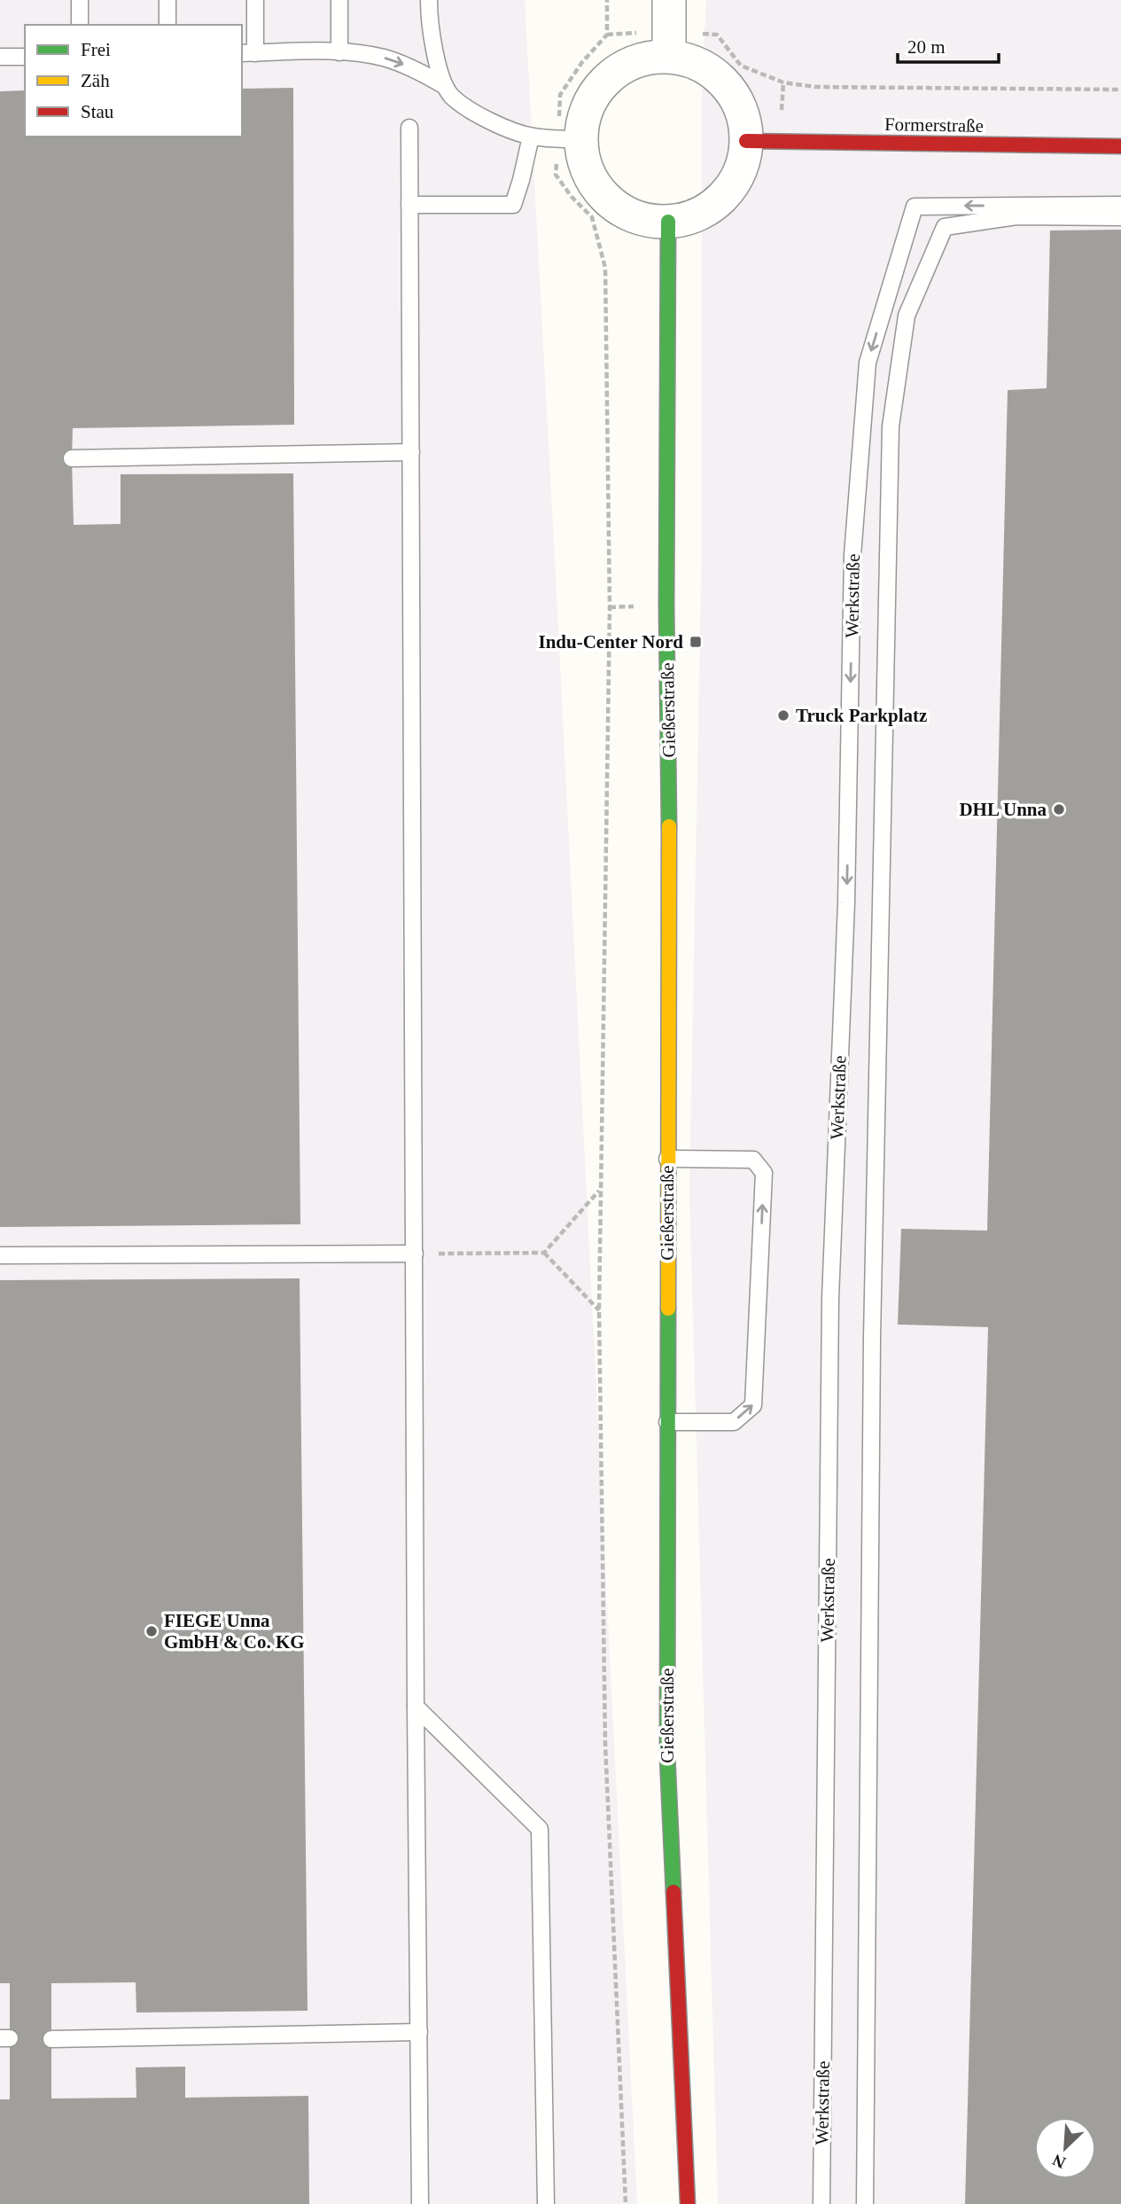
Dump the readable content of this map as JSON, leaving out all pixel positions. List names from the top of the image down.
{
  "streets": {
    "street": ["Formerstraße", "Gießerstraße"],
    "lane": ["Werkstraße"]
  },
  "crossings": [
    ["Formerstraße", "Gießerstraße"]
  ],
  "places": {
    "transit": ["Indu-Center Nord"],
    "other": ["Truck Parkplatz", "DHL Unna", "FIEGE Unna GmbH & Co. KG"]
  },
  "legend": ["Frei", "Zäh", "Stau"],
  "scale_bar": "20 m",
  "north": "bottom left"
}
